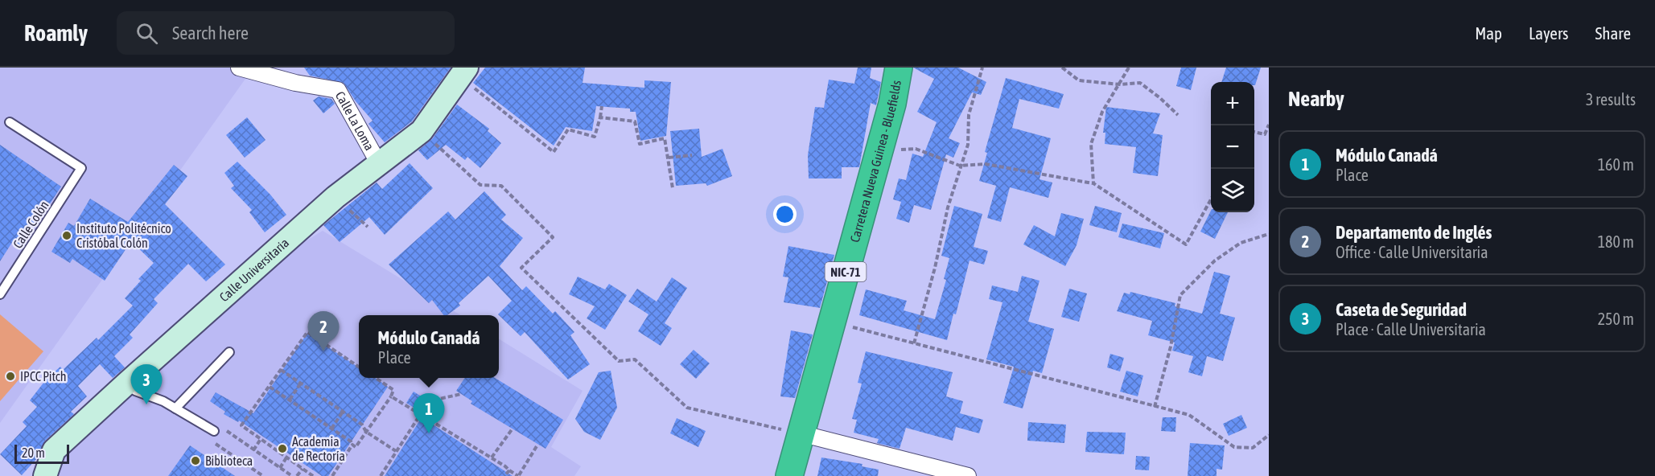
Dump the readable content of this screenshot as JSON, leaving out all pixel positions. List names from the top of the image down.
{
  "streets": {
    "highway": ["Carretera Nueva Guinea - Bluefields", "NIC-71"],
    "street": ["Calle La Loma", "Calle Universitaria"],
    "lane": ["Calle Colón"]
  },
  "crossings": [
    ["Calle La Loma", "Calle Universitaria"]
  ],
  "places": [
    "Instituto Politécnico Cristóbal Colón",
    "IPCC Pitch",
    "Academia de Rectoría",
    "Biblioteca"
  ],
  "scale_bar": "20 m",
  "page": {
    "header": "Roamly",
    "search": "Search here",
    "nav": ["Map", "Layers", "Share"],
    "heading": ["Nearby", "3 results"],
    "map_buttons": ["+", "−"],
    "list": [
      {
        "mark": "1",
        "name": "Módulo Canadá",
        "note": "Place",
        "value": "160 m"
      },
      {
        "mark": "2",
        "name": "Departamento de Inglés",
        "note": "Office · Calle Universitaria",
        "value": "180 m"
      },
      {
        "mark": "3",
        "name": "Caseta de Seguridad",
        "note": "Place · Calle Universitaria",
        "value": "250 m"
      }
    ],
    "pins": ["2", "3", "1"],
    "popup": ["Módulo Canadá", "Place"],
    "scale": "20 m"
  }
}
